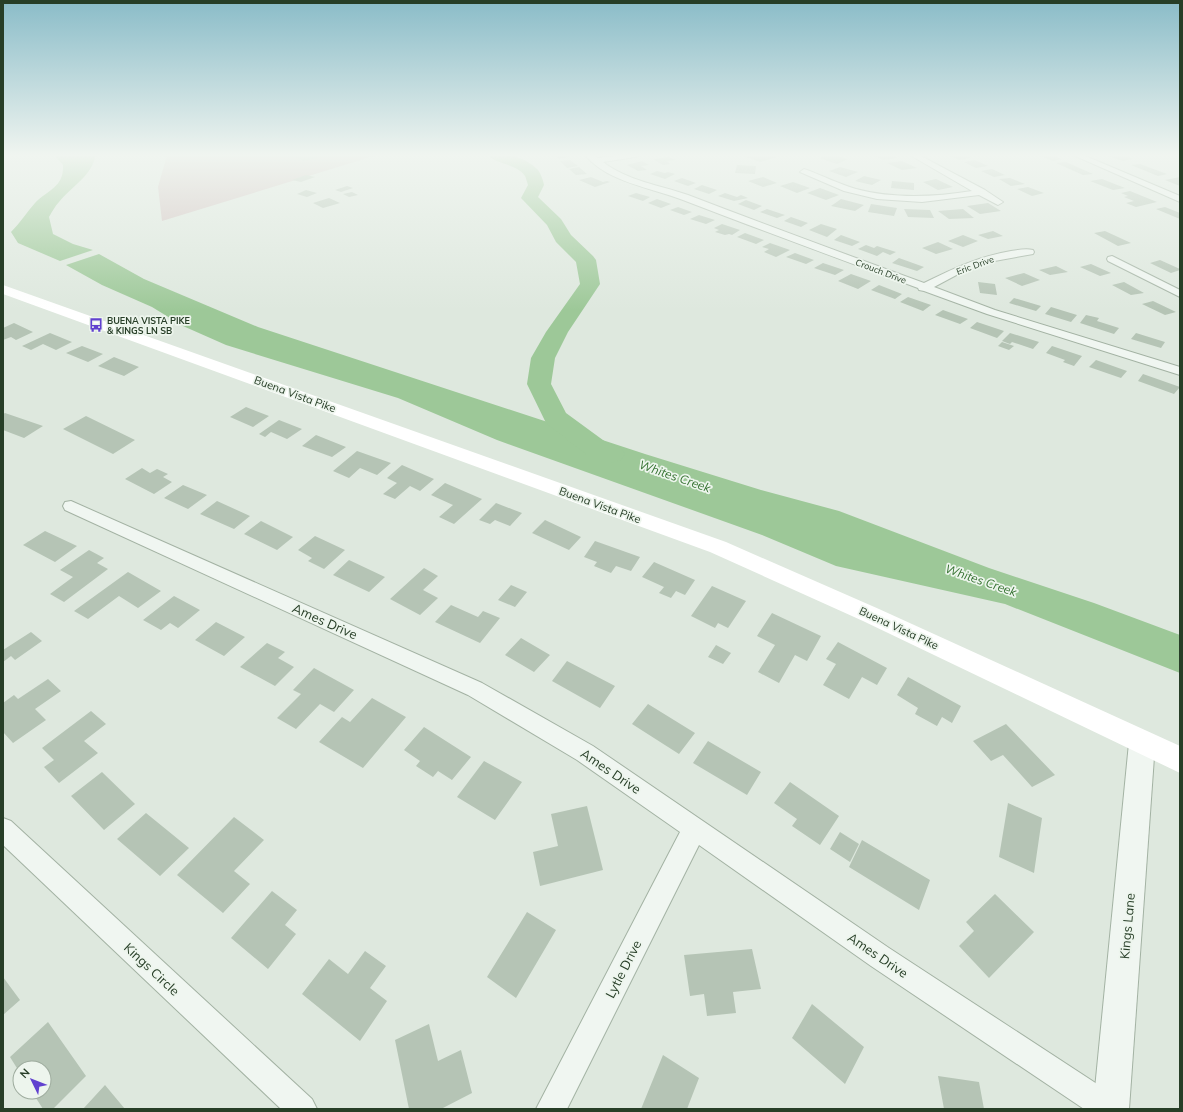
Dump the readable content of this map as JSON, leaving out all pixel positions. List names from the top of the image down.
{
  "streets": {
    "main road": ["Buena Vista Pike"],
    "street": [
      "Eric Drive",
      "Crouch Drive",
      "Ames Drive",
      "Kings Lane",
      "Kings Circle",
      "Lytle Drive"
    ]
  },
  "crossings": [
    ["Eric Drive", "Crouch Drive"],
    ["Buena Vista Pike", "Kings Lane"],
    ["Ames Drive", "Kings Lane"],
    ["Ames Drive", "Lytle Drive"]
  ],
  "water": ["Whites Creek"],
  "places": {
    "bus stop": ["BUENA VISTA PIKE & KINGS LN SB"]
  },
  "north": "top left"
}
